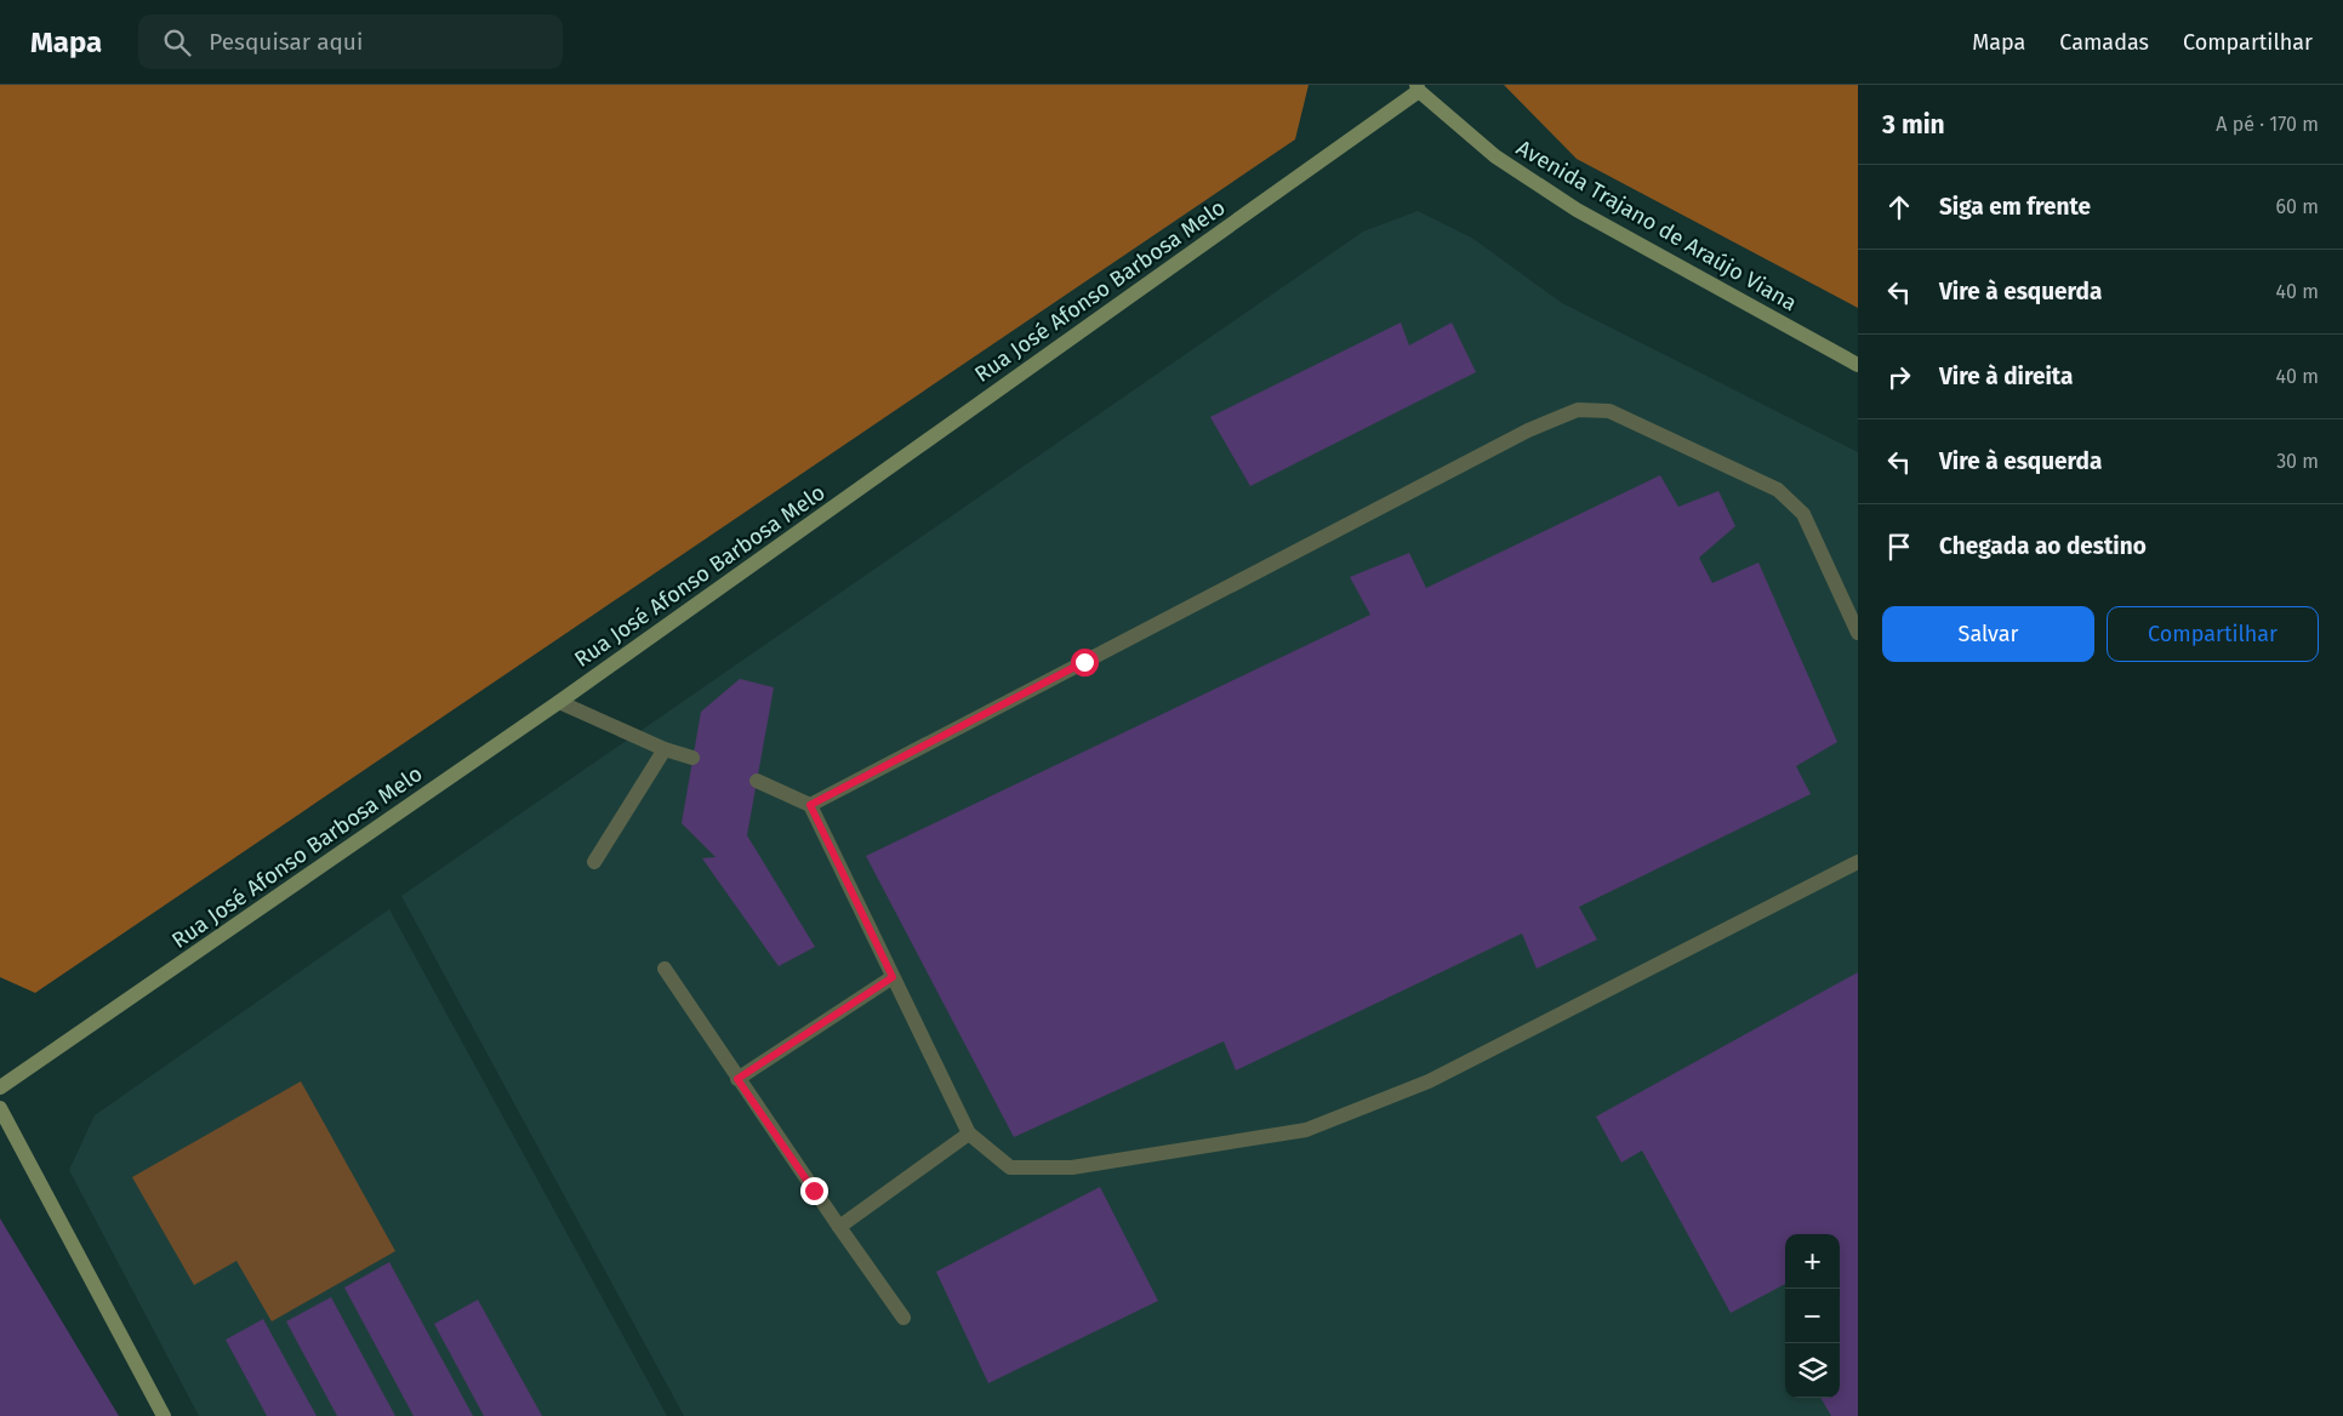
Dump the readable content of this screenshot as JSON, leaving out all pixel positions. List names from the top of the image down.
{
  "streets": {
    "street": ["Avenida Trajano de Araújo Viana", "Rua José Afonso Barbosa Melo"]
  },
  "crossings": [
    ["Avenida Trajano de Araújo Viana", "Rua José Afonso Barbosa Melo"]
  ],
  "page": {
    "header": "Mapa",
    "search": "Pesquisar aqui",
    "nav": ["Mapa", "Camadas", "Compartilhar"],
    "heading": ["3 min", "A pé · 170 m"],
    "list": [
      ["Siga em frente", "60 m"],
      ["Vire à esquerda", "40 m"],
      ["Vire à direita", "40 m"],
      ["Vire à esquerda", "30 m"],
      "Chegada ao destino"
    ],
    "buttons": ["Salvar", "Compartilhar"],
    "map_buttons": ["+", "−"]
  }
}
